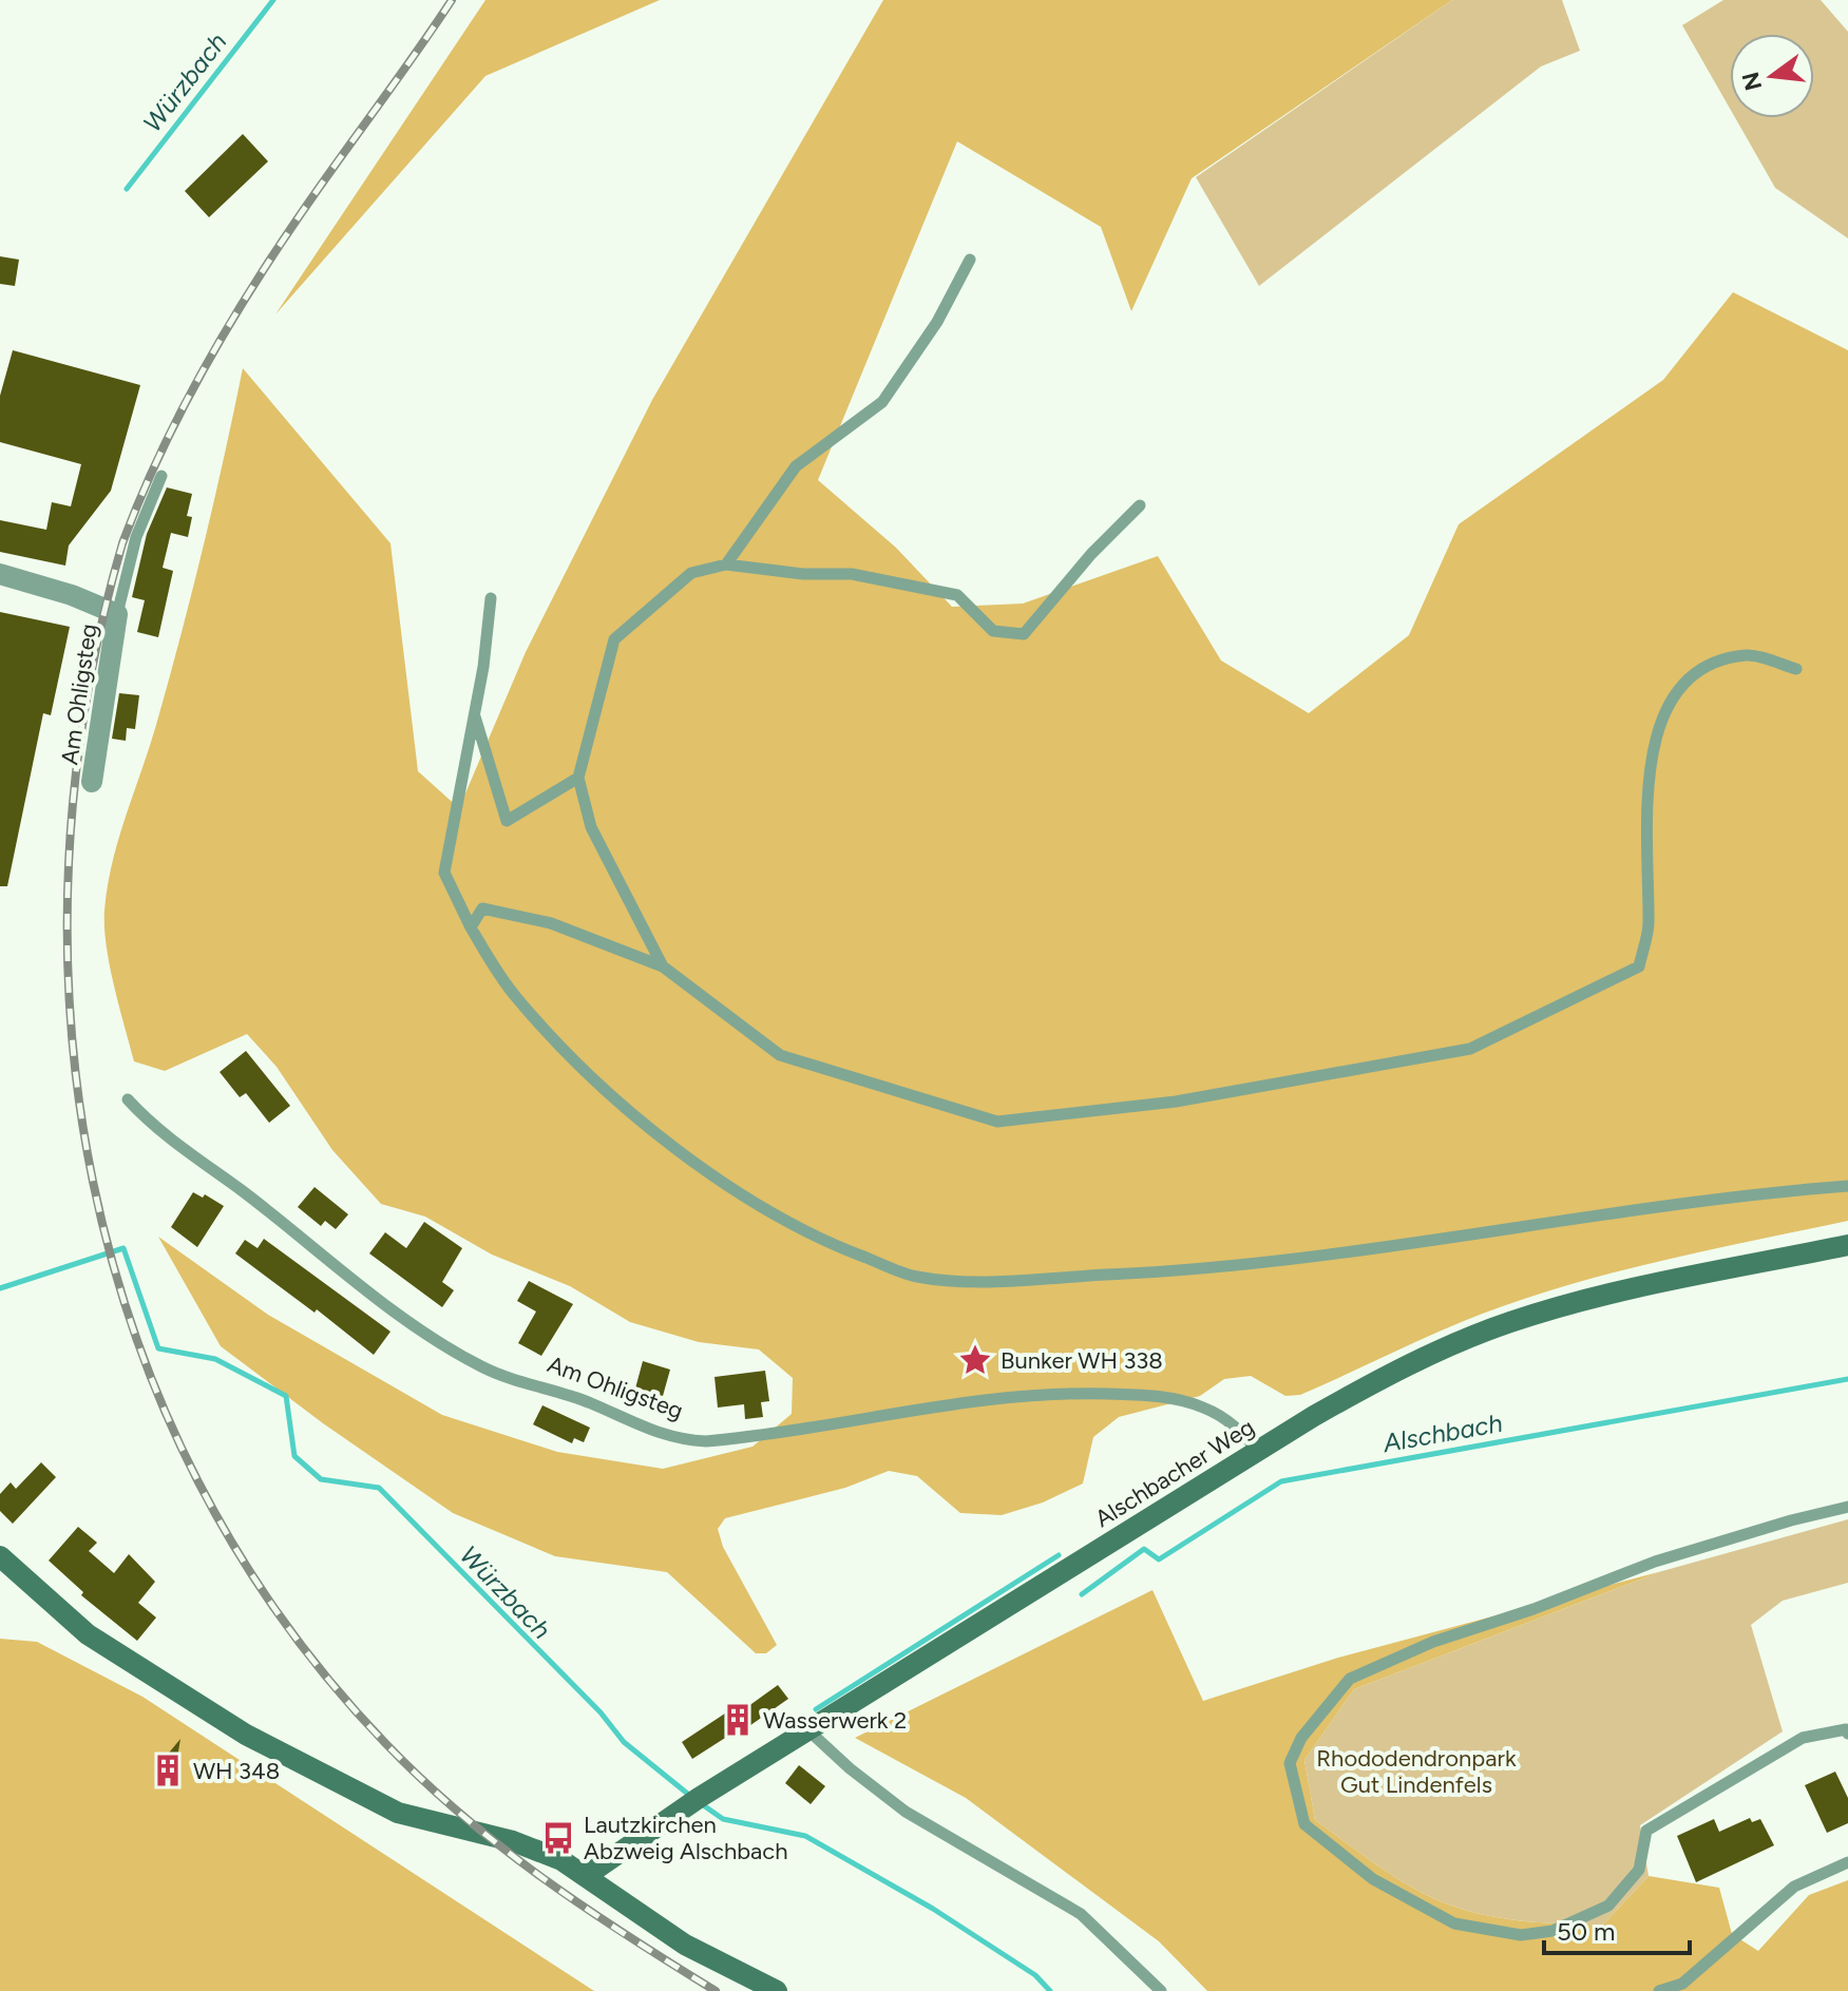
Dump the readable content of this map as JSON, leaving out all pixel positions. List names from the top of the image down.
{
  "streets": {
    "street": ["Am Ohligsteg", "Alschbacher Weg"]
  },
  "crossings": [
    ["Am Ohligsteg", "Alschbacher Weg"]
  ],
  "water": ["Würzbach", "Alschbach"],
  "parks": ["Rhododendronpark Gut Lindenfels"],
  "places": {
    "place": ["Bunker WH 338"],
    "building": ["Wasserwerk 2", "WH 348"],
    "bus stop": ["Lautzkirchen Abzweig Alschbach"]
  },
  "scale_bar": "50 m",
  "north": "left"
}
